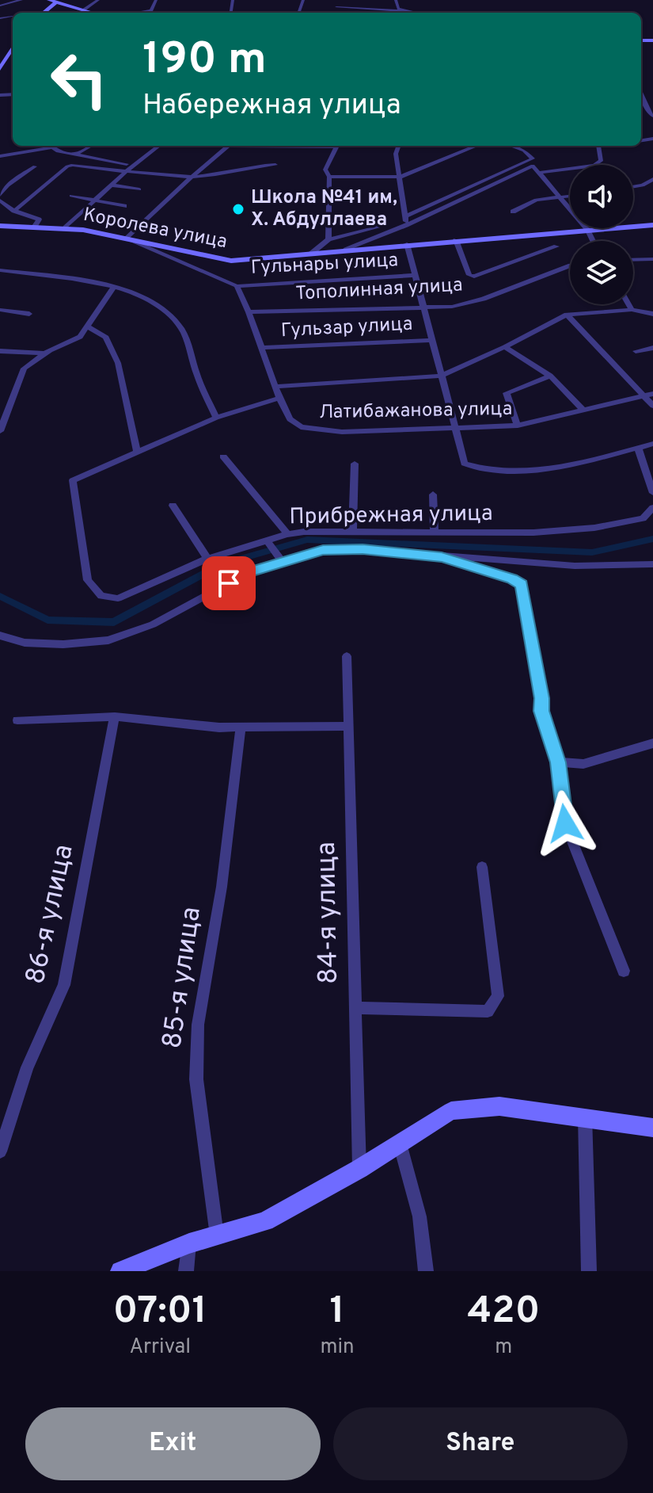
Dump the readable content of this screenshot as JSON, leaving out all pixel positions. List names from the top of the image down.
{
  "streets": {
    "street": [
      "Королева улица",
      "Гульнары улица",
      "Тополинная улица",
      "Гульзар улица",
      "Латибажанова улица",
      "Прибрежная улица",
      "84-я улица",
      "86-я улица",
      "85-я улица"
    ]
  },
  "crossings": [
    ["Гульнары улица", "Латибажанова улица"],
    ["Тополинная улица", "Латибажанова улица"],
    ["Гульзар улица", "Латибажанова улица"],
    ["Латибажанова улица", "Прибрежная улица"]
  ],
  "places": ["Школа №41 им, Х. Абдуллаева"],
  "page": {
    "turn": ["190 m", "Набережная улица"],
    "eta": [
      "07:01",
      "Arrival",
      "1",
      "min",
      "420",
      "m"
    ],
    "buttons": ["Exit", "Share"]
  }
}
